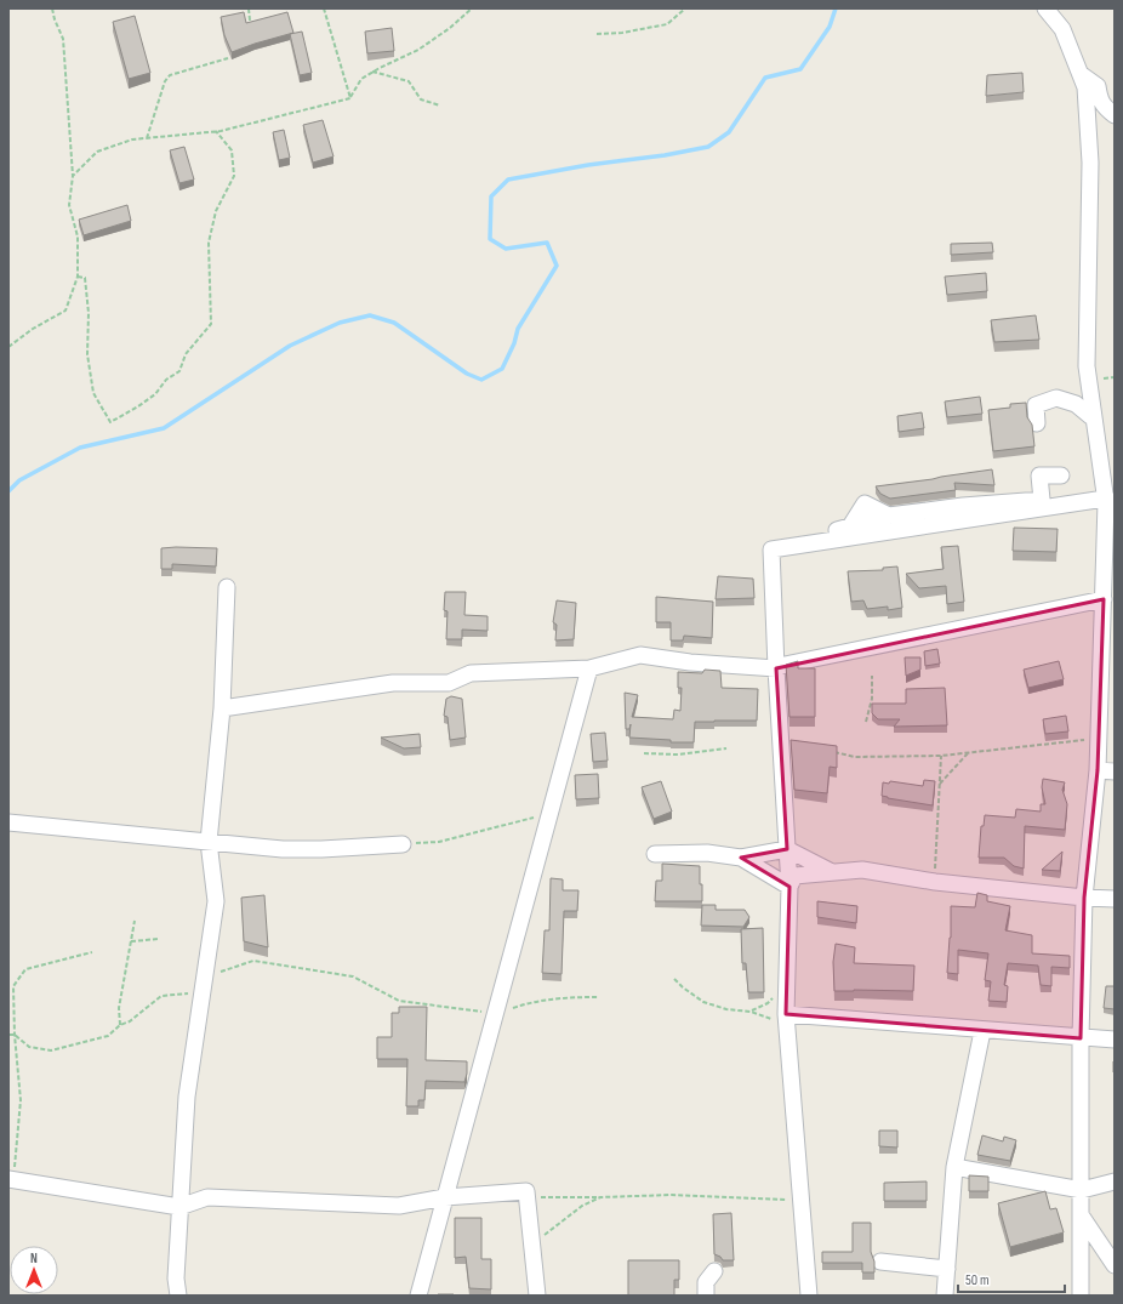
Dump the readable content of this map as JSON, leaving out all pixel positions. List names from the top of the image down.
{
  "scale_bar": "50 m",
  "north": "top"
}
